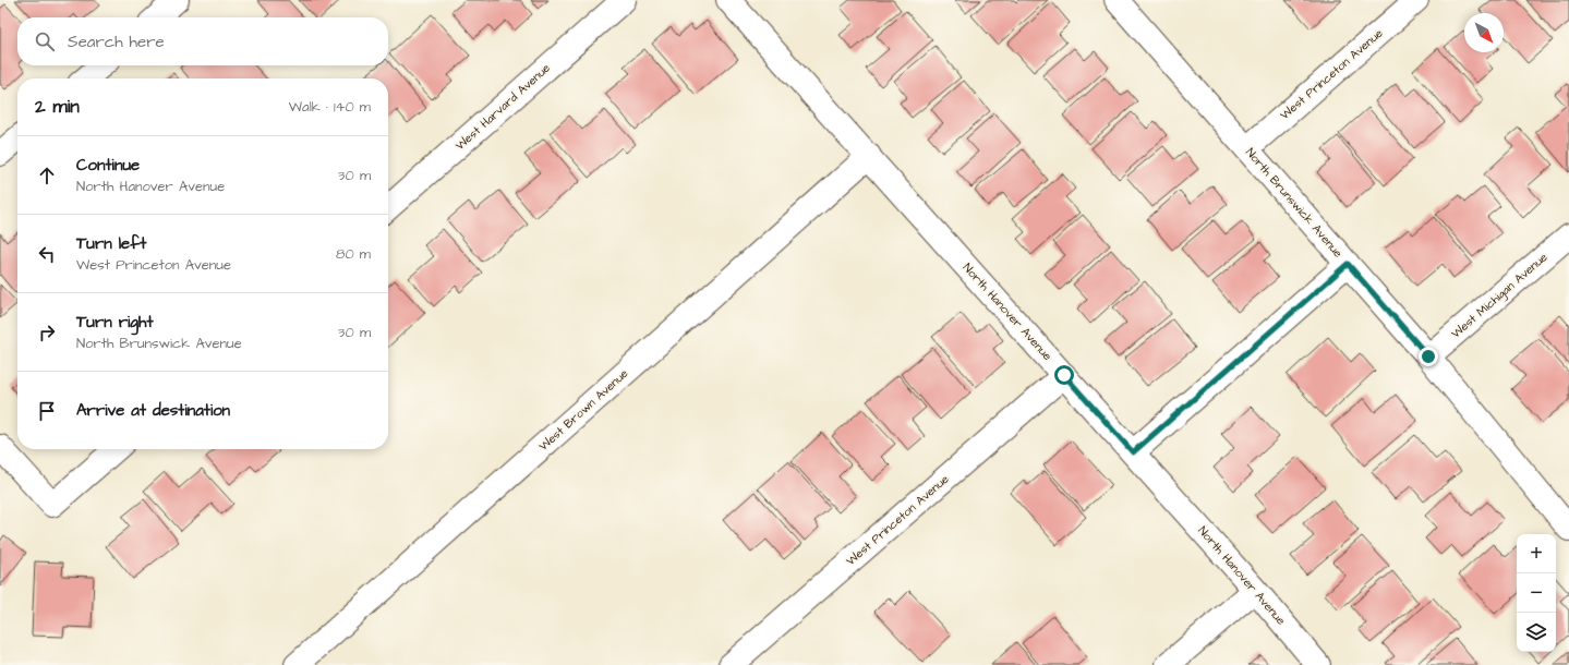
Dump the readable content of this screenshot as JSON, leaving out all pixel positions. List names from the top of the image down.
{
  "streets": {
    "street": [
      "West Princeton Avenue",
      "West Harvard Avenue",
      "North Brunswick Avenue",
      "West Michigan Avenue",
      "North Hanover Avenue",
      "West Brown Avenue"
    ]
  },
  "crossings": [
    ["West Princeton Avenue", "North Brunswick Avenue"],
    ["West Princeton Avenue", "North Hanover Avenue"],
    ["North Brunswick Avenue", "West Michigan Avenue"],
    ["North Hanover Avenue", "West Brown Avenue"]
  ],
  "north": "bottom right",
  "page": {
    "search": "Search here",
    "heading": ["2 min", "Walk · 140 m"],
    "list": [
      ["Continue", "North Hanover Avenue", "30 m"],
      ["Turn left", "West Princeton Avenue", "80 m"],
      ["Turn right", "North Brunswick Avenue", "30 m"],
      "Arrive at destination"
    ],
    "map_buttons": ["+", "−"]
  }
}
